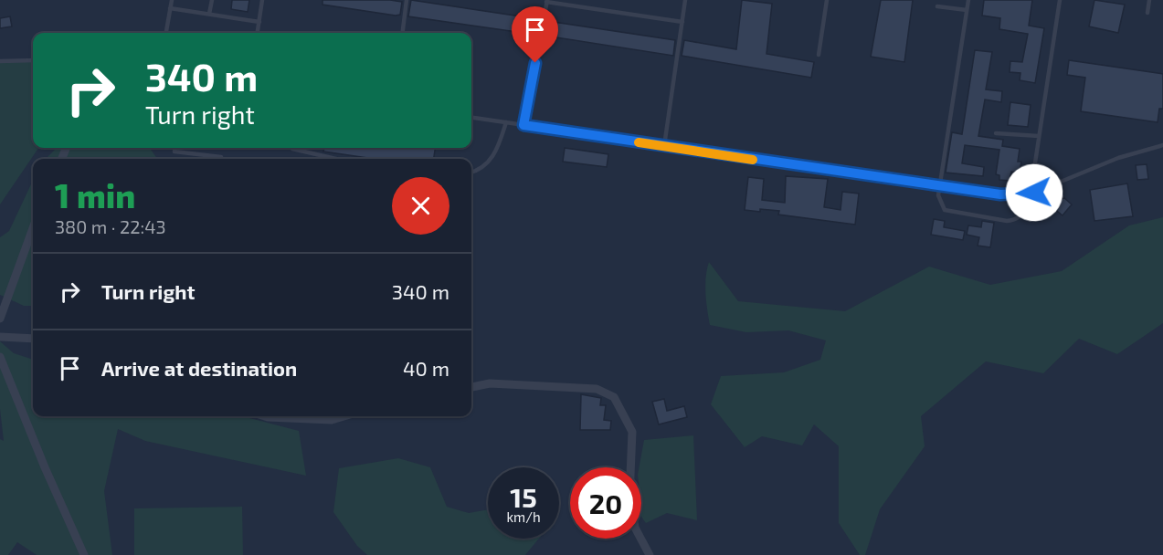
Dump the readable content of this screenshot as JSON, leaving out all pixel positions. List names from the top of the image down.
{
  "page": {
    "turn": ["340 m", "Turn right"],
    "heading": ["1 min", "380 m · 22:43"],
    "list": [
      {
        "name": "Turn right",
        "value": "340 m"
      },
      {
        "name": "Arrive at destination",
        "value": "40 m"
      }
    ],
    "speed": "15 km/h",
    "limit": "20"
  }
}
